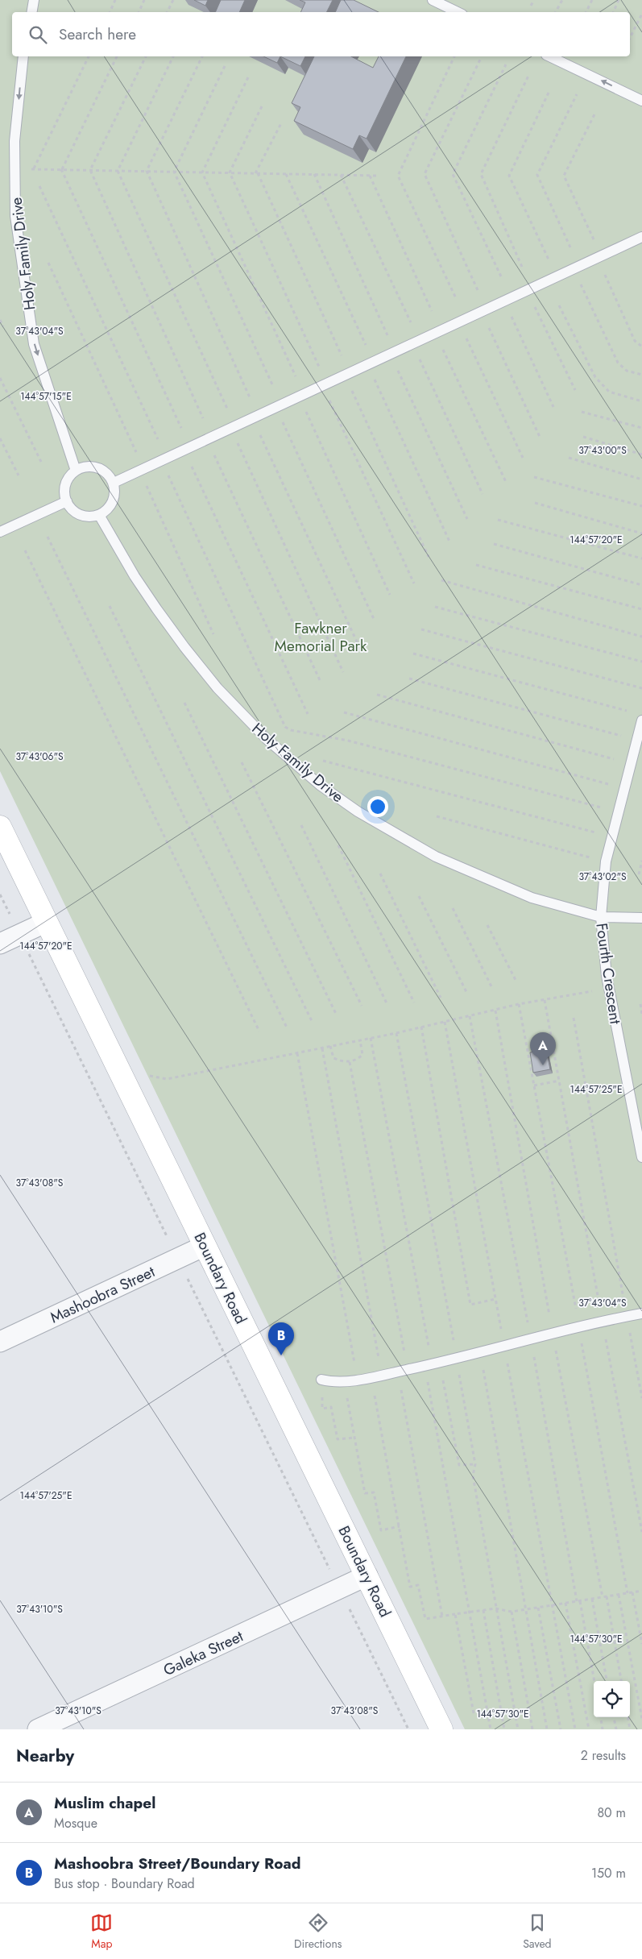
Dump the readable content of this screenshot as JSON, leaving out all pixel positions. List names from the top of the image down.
{
  "streets": {
    "main road": ["Boundary Road"],
    "street": ["Mashoobra Street", "Galeka Street"],
    "lane": ["Holy Family Drive", "Fourth Crescent"]
  },
  "crossings": [
    ["Holy Family Drive", "Fourth Crescent"],
    ["Boundary Road", "Mashoobra Street"],
    ["Boundary Road", "Galeka Street"]
  ],
  "one_way": ["Holy Family Drive"],
  "parks": ["Fawkner Memorial Park"],
  "page": {
    "search": "Search here",
    "pins": ["A", "B"],
    "heading": ["Nearby", "2 results"],
    "list": [
      {
        "mark": "A",
        "name": "Muslim chapel",
        "note": "Mosque",
        "value": "80 m"
      },
      {
        "mark": "B",
        "name": "Mashoobra Street/Boundary Road",
        "note": "Bus stop · Boundary Road",
        "value": "150 m"
      }
    ],
    "nav": ["Map", "Directions", "Saved"]
  },
  "coordinates": [
    "37°43'04\"S",
    "144°57'15\"E",
    "37°43'00\"S",
    "144°57'20\"E",
    "37°43'06\"S",
    "37°43'02\"S",
    "144°57'25\"E",
    "37°43'08\"S",
    "37°43'10\"S",
    "144°57'30\"E"
  ]
}
